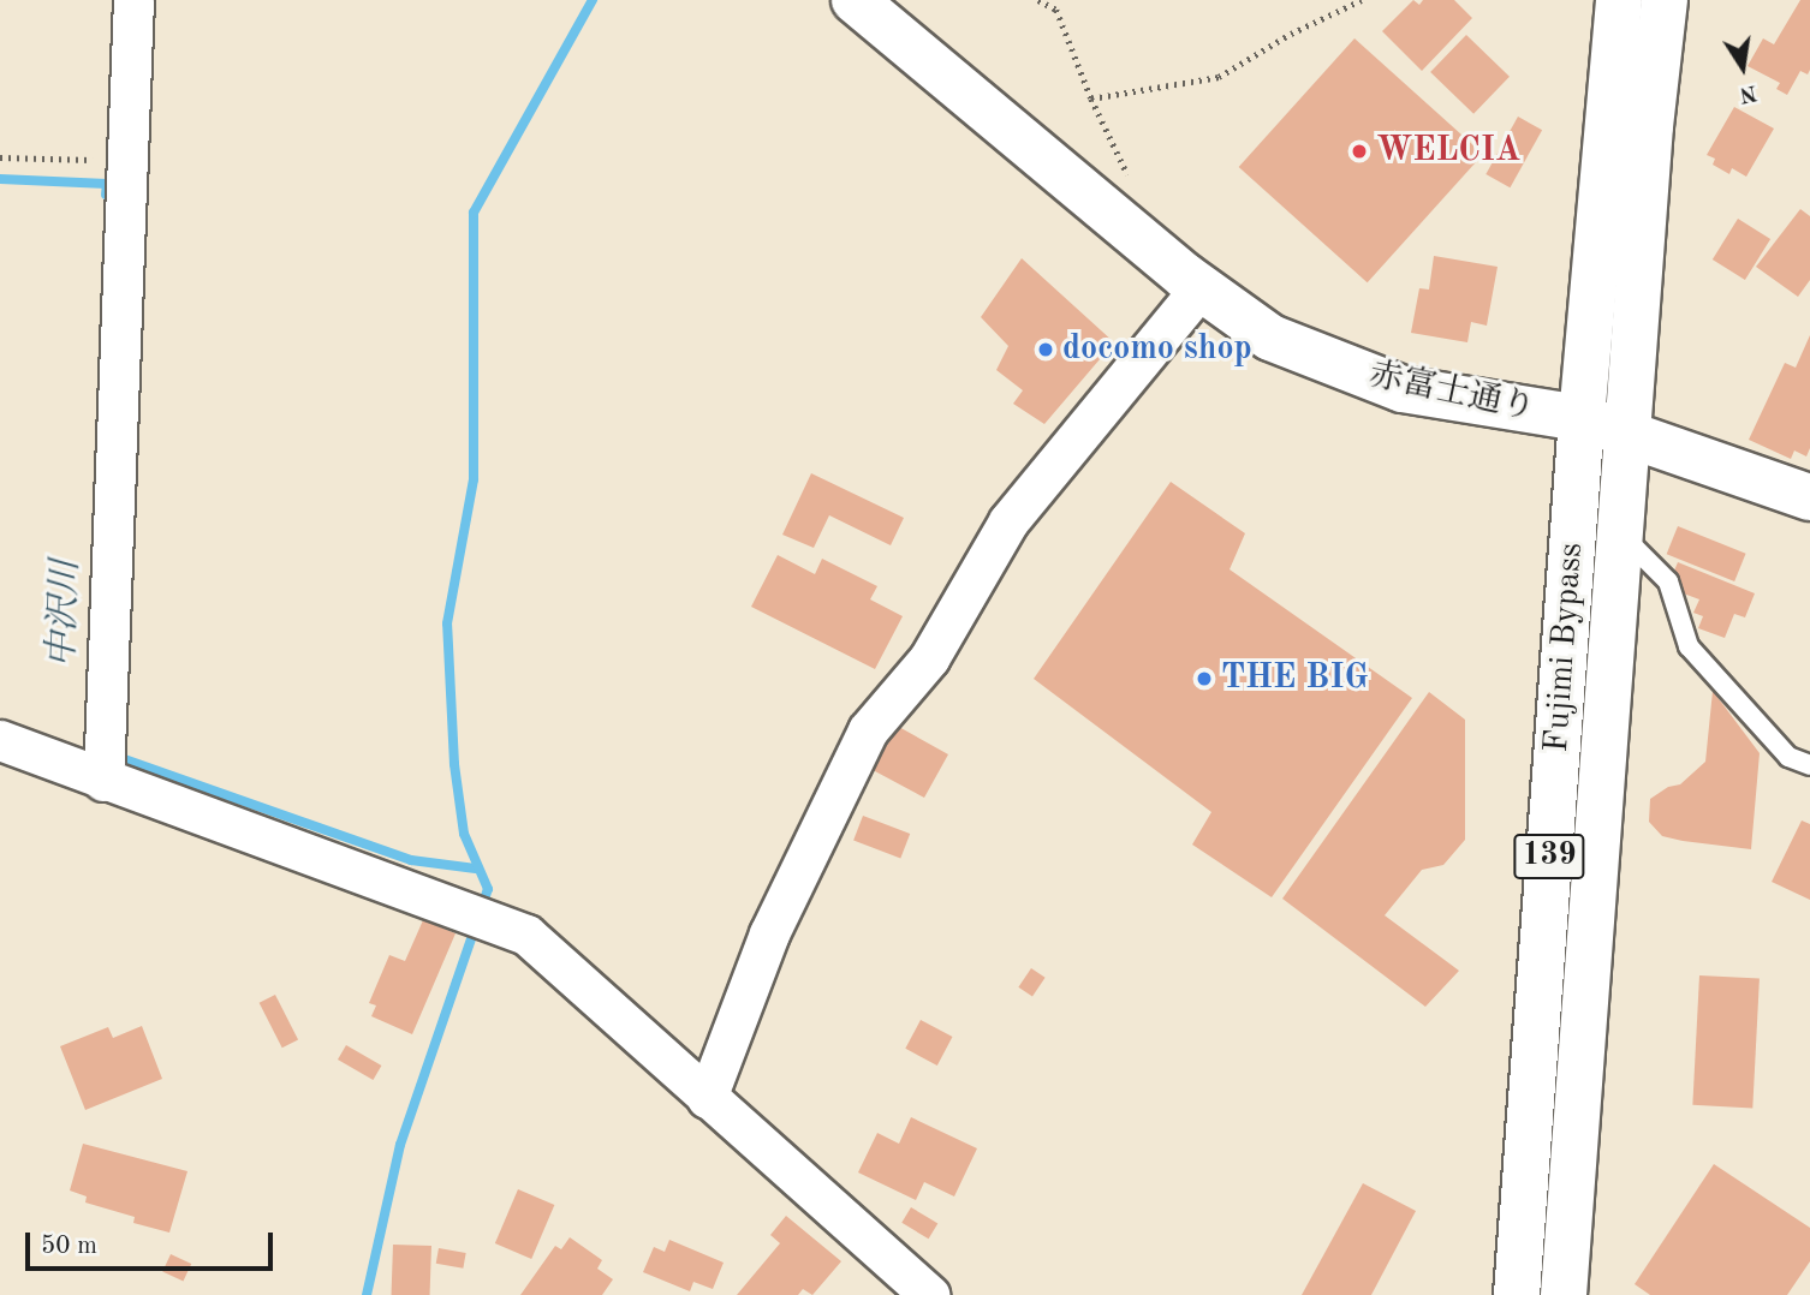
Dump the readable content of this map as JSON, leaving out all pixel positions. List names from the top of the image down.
{
  "streets": {
    "main road": ["赤富士通り", "Fujimi Bypass", "139"]
  },
  "crossings": [
    ["赤富士通り", "Fujimi Bypass"]
  ],
  "water": ["中沢川"],
  "places": ["WELCIA", "docomo shop", "THE BIG"],
  "scale_bar": "50 m",
  "north": "bottom"
}
